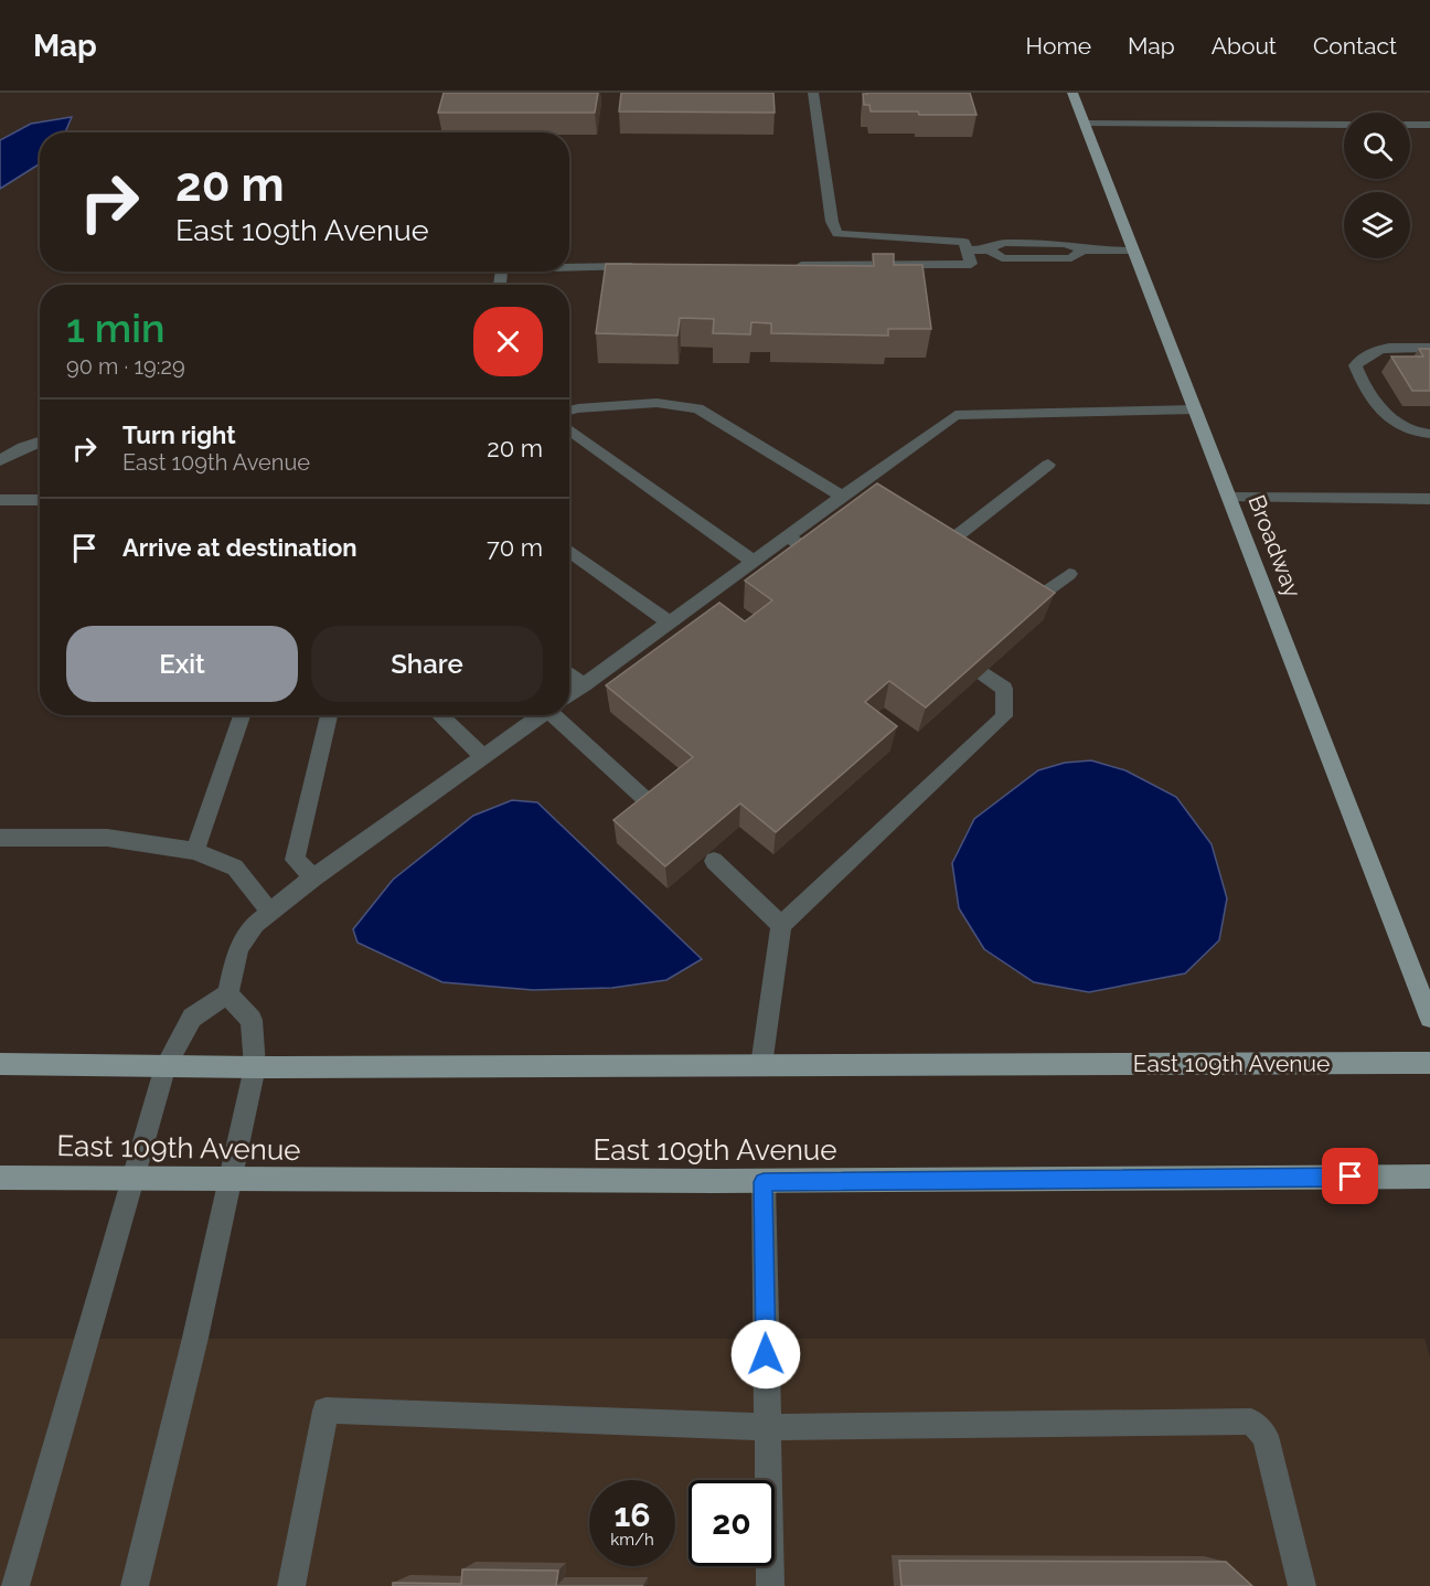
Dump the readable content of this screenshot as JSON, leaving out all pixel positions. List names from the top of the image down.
{
  "streets": {
    "main road": ["Broadway", "East 109th Avenue"]
  },
  "page": {
    "header": "Map",
    "nav": [
      "Home",
      "Map",
      "About",
      "Contact"
    ],
    "turn": ["20 m", "East 109th Avenue"],
    "heading": ["1 min", "90 m · 19:29"],
    "list": [
      {
        "name": "Turn right",
        "note": "East 109th Avenue",
        "value": "20 m"
      },
      {
        "name": "Arrive at destination",
        "value": "70 m"
      }
    ],
    "buttons": ["Exit", "Share"],
    "speed": "16 km/h",
    "limit": "20"
  }
}
